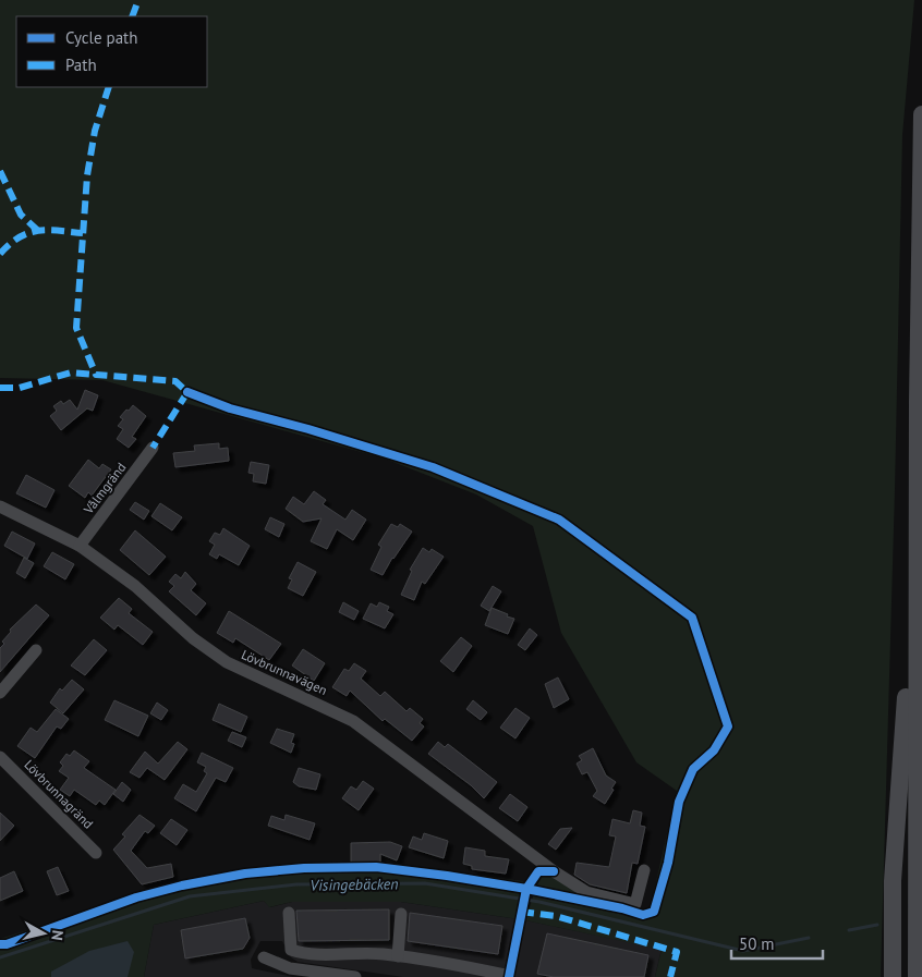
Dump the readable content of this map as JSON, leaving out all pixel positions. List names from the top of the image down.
{
  "streets": {
    "street": ["Vålmgränd", "Lövbrunnavägen", "Lövbrunnagränd"]
  },
  "crossings": [
    ["Vålmgränd", "Lövbrunnavägen"]
  ],
  "water": ["Visingebäcken"],
  "legend": ["Cycle path", "Path"],
  "scale_bar": "50 m",
  "north": "right"
}
